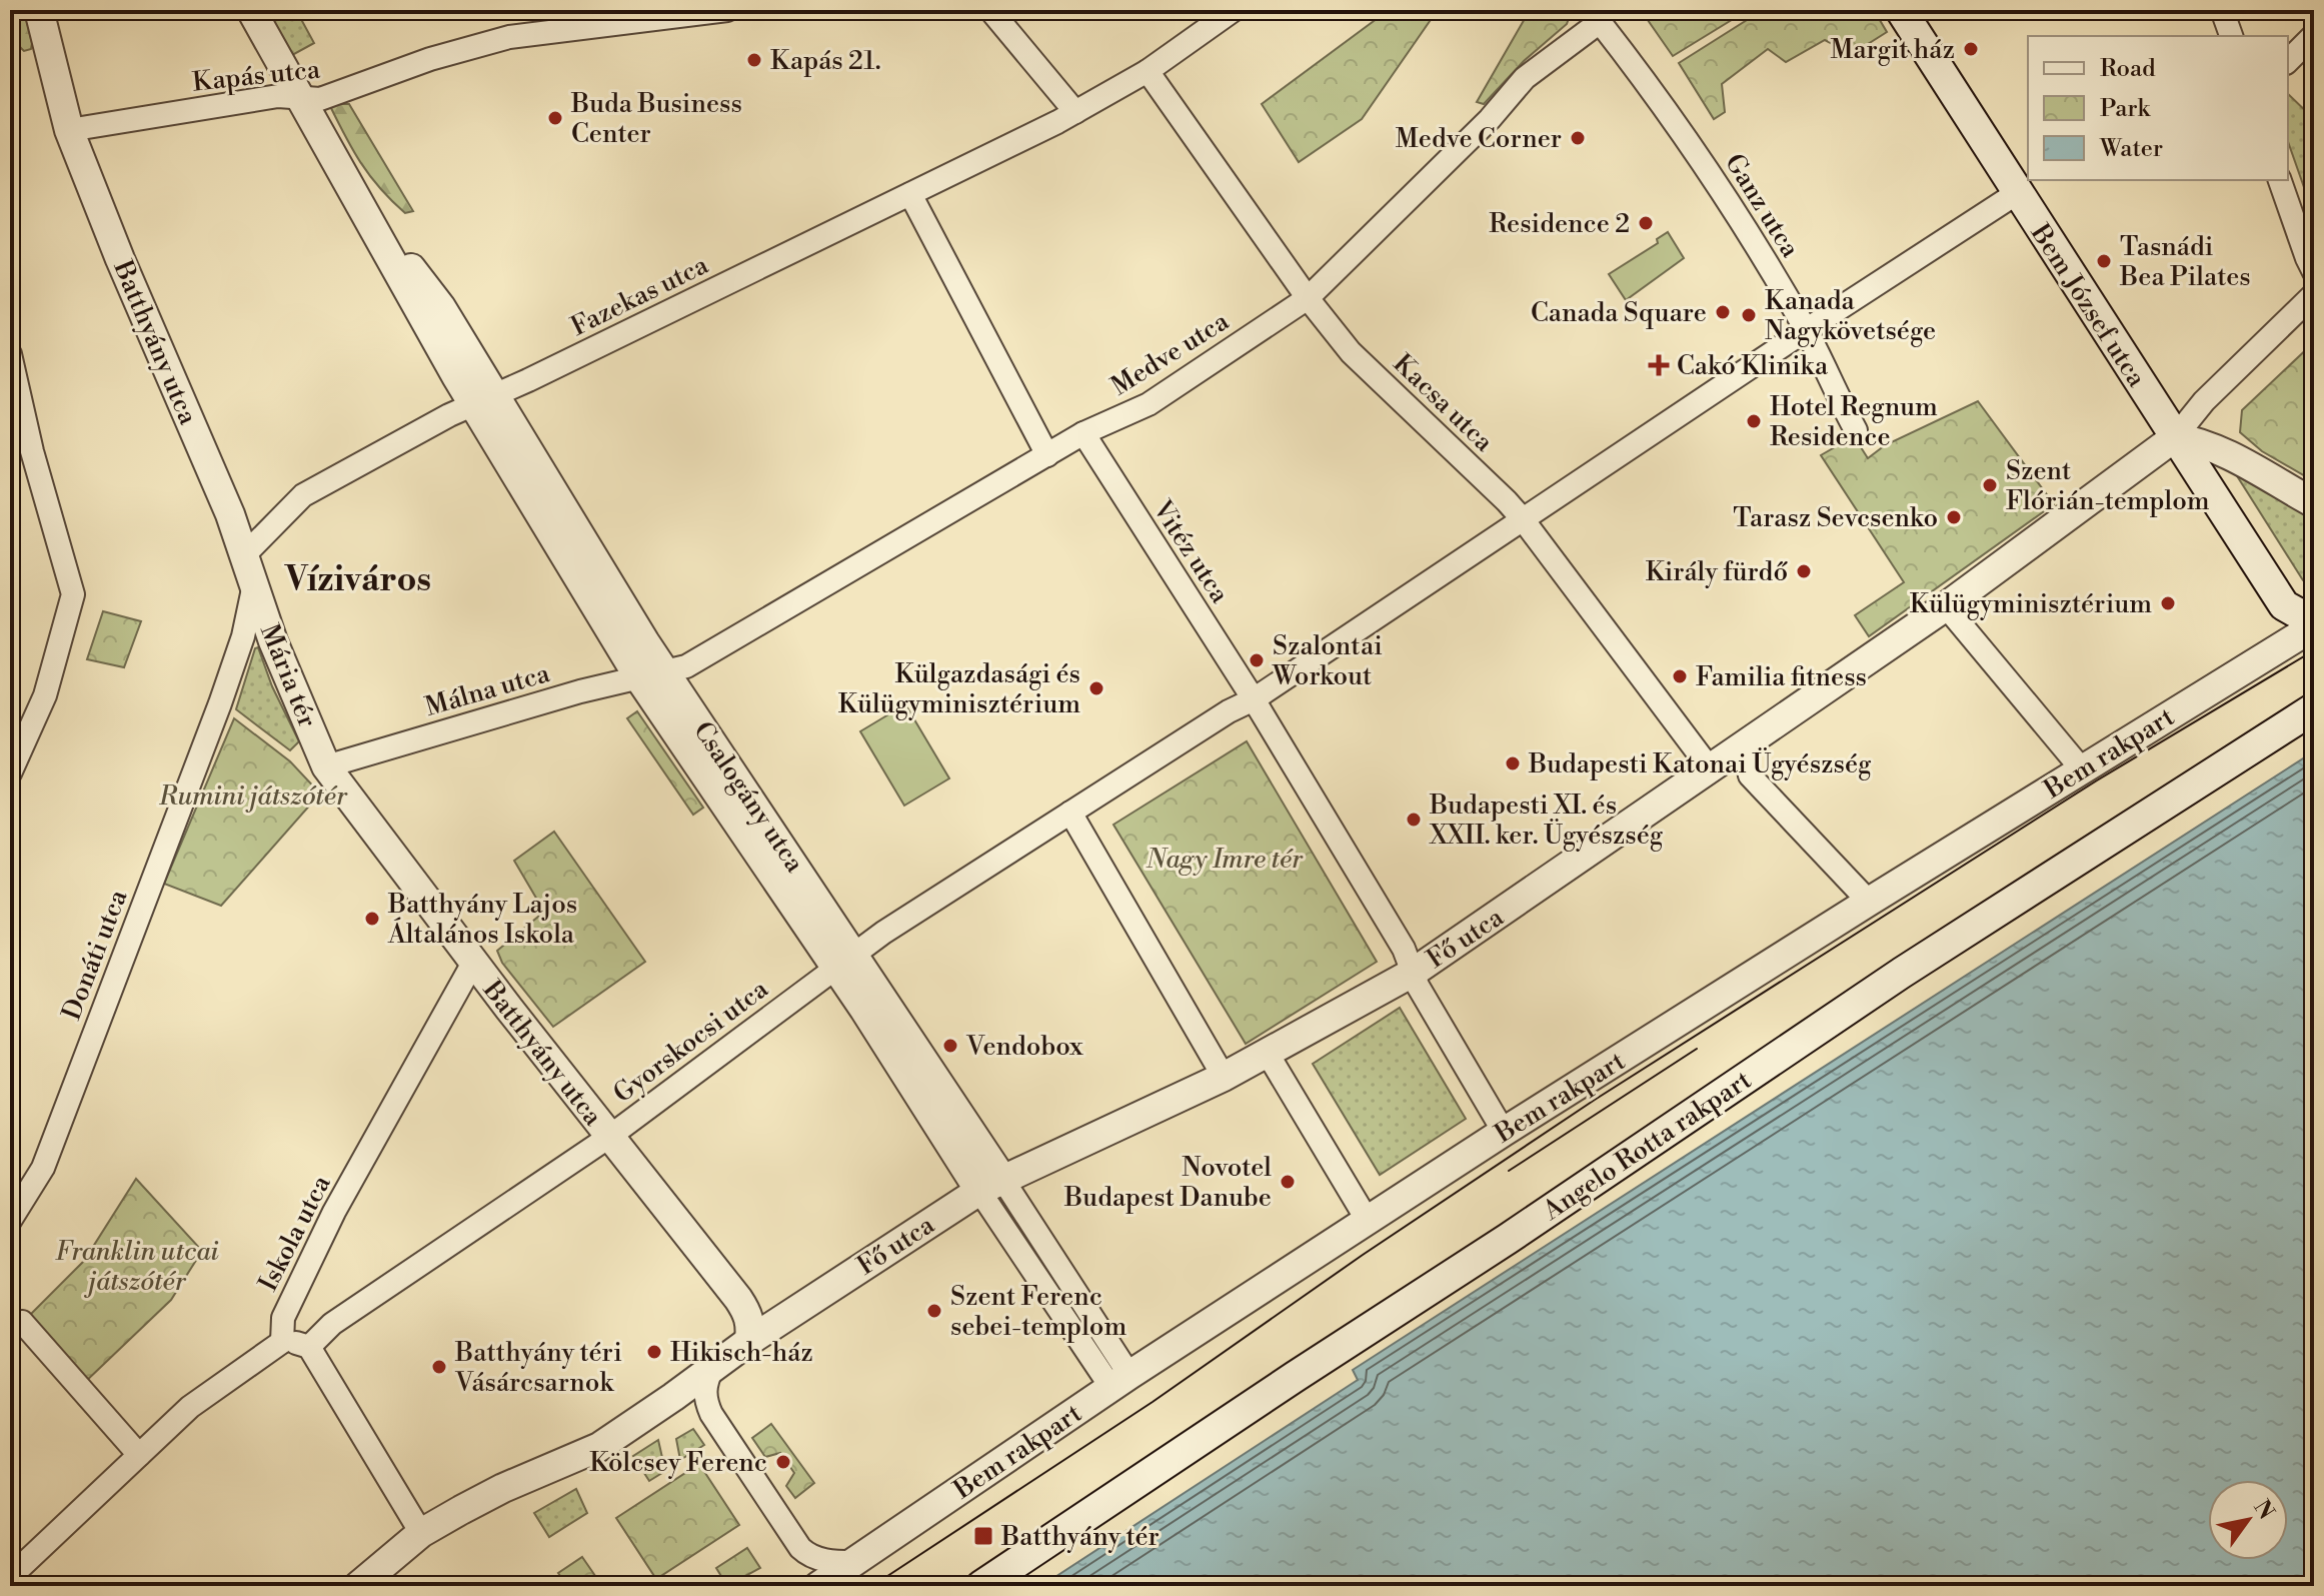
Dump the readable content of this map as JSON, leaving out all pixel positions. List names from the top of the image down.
{
  "streets": {
    "main road": ["Bem József utca", "Angelo Rotta rakpart"],
    "street": [
      "Kapás utca",
      "Ganz utca",
      "Fazekas utca",
      "Batthyány utca",
      "Medve utca",
      "Kacsa utca",
      "Vitéz utca",
      "Mária tér",
      "Málna utca",
      "Bem rakpart",
      "Csalogány utca",
      "Fő utca",
      "Donáti utca",
      "Gyorskocsi utca",
      "Iskola utca"
    ]
  },
  "crossings": [
    ["Kapás utca", "Batthyány utca"],
    ["Kapás utca", "Csalogány utca"],
    ["Ganz utca", "Medve utca"],
    ["Fazekas utca", "Batthyány utca"],
    ["Fazekas utca", "Kacsa utca"],
    ["Fazekas utca", "Mária tér"],
    ["Fazekas utca", "Csalogány utca"],
    ["Bem József utca", "Fő utca"],
    ["Batthyány utca", "Mária tér"],
    ["Batthyány utca", "Málna utca"],
    ["Batthyány utca", "Fő utca"],
    ["Batthyány utca", "Gyorskocsi utca"],
    ["Batthyány utca", "Iskola utca"],
    ["Medve utca", "Kacsa utca"],
    ["Medve utca", "Vitéz utca"],
    ["Medve utca", "Málna utca"],
    ["Medve utca", "Csalogány utca"],
    ["Kacsa utca", "Fő utca"],
    ["Mária tér", "Málna utca"],
    ["Mária tér", "Donáti utca"],
    ["Málna utca", "Csalogány utca"],
    ["Bem rakpart", "Csalogány utca"],
    ["Csalogány utca", "Fő utca"],
    ["Csalogány utca", "Gyorskocsi utca"]
  ],
  "districts": ["Víziváros"],
  "parks": ["Rumini játszótér", "Nagy Imre tér", "Franklin utcai játszótér"],
  "places": {
    "other": [
      "Margit ház",
      "Kapás 21.",
      "Buda Business Center",
      "Medve Corner",
      "Residence 2",
      "Tasnádi Bea Pilates",
      "Canada Square",
      "Kanada Nagykövetsége",
      "Hotel Regnum Residence",
      "Szent Flórián-templom",
      "Tarasz Sevcsenko",
      "Király fürdő",
      "Külügyminisztérium",
      "Szalontai Workout",
      "Familia fitness",
      "Külgazdasági és Külügyminisztérium",
      "Budapesti Katonai Ügyészség",
      "Budapesti XI. és XXII. ker. Ügyészség",
      "Batthyány Lajos Általános Iskola",
      "Vendobox",
      "Novotel Budapest Danube",
      "Szent Ferenc sebei-templom",
      "Hikisch-ház",
      "Batthyány téri Vásárcsarnok",
      "Kölcsey Ferenc"
    ],
    "health": ["Cakó Klinika"],
    "transit": ["Batthyány tér"]
  },
  "legend": ["Road", "Park", "Water"],
  "north": "top right"
}
